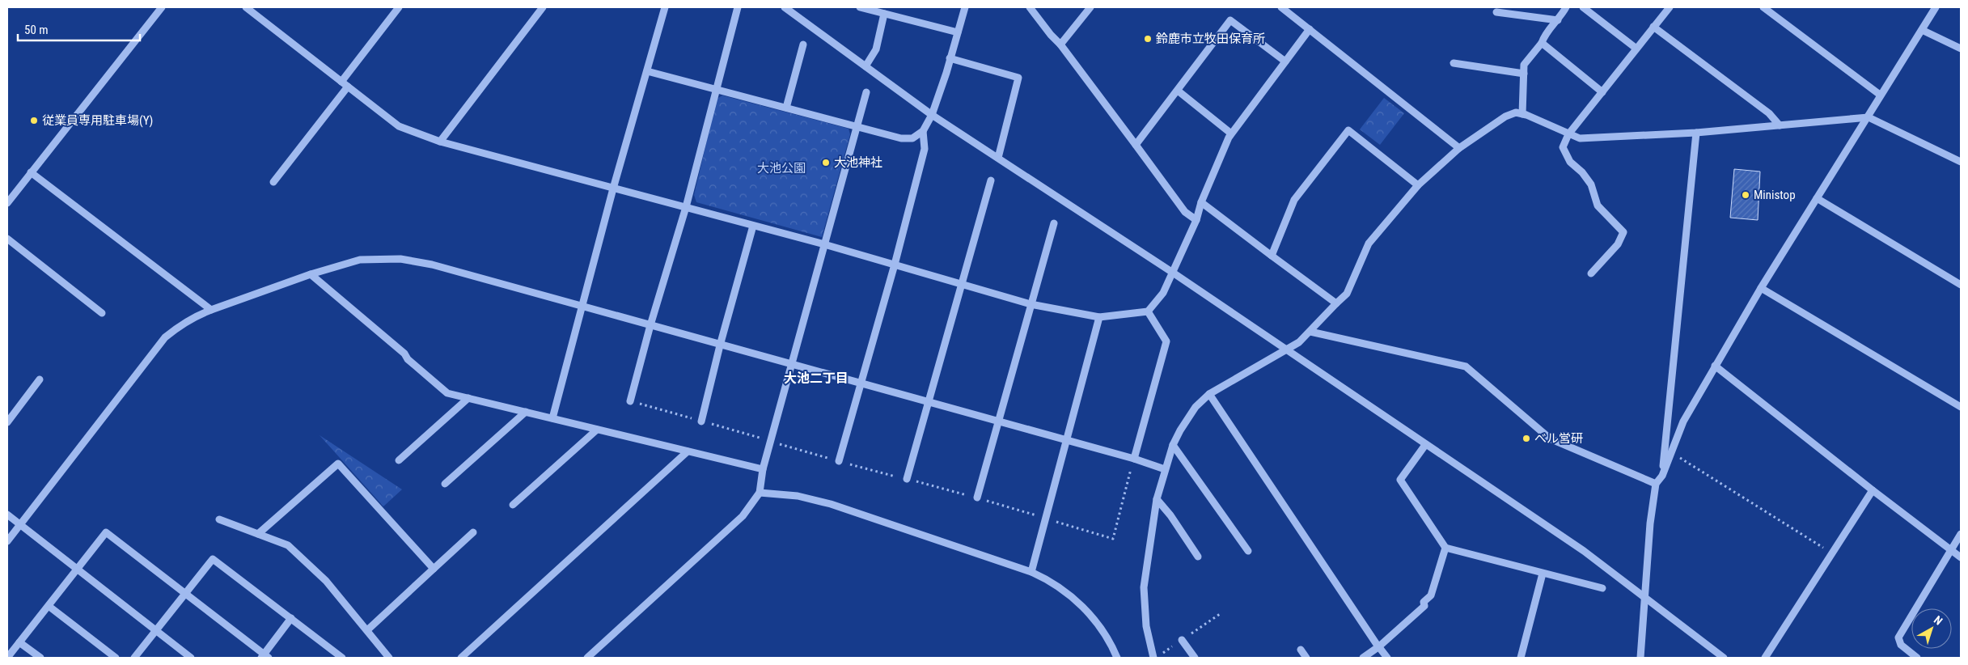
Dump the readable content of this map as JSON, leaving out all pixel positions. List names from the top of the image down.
{
  "districts": ["大池二丁目"],
  "parks": ["大池公園"],
  "places": [
    "鈴鹿市立牧田保育所",
    "従業員専用駐車場(Y)",
    "大池神社",
    "Ministop",
    "べル営研"
  ],
  "scale_bar": "50 m",
  "north": "top right"
}
